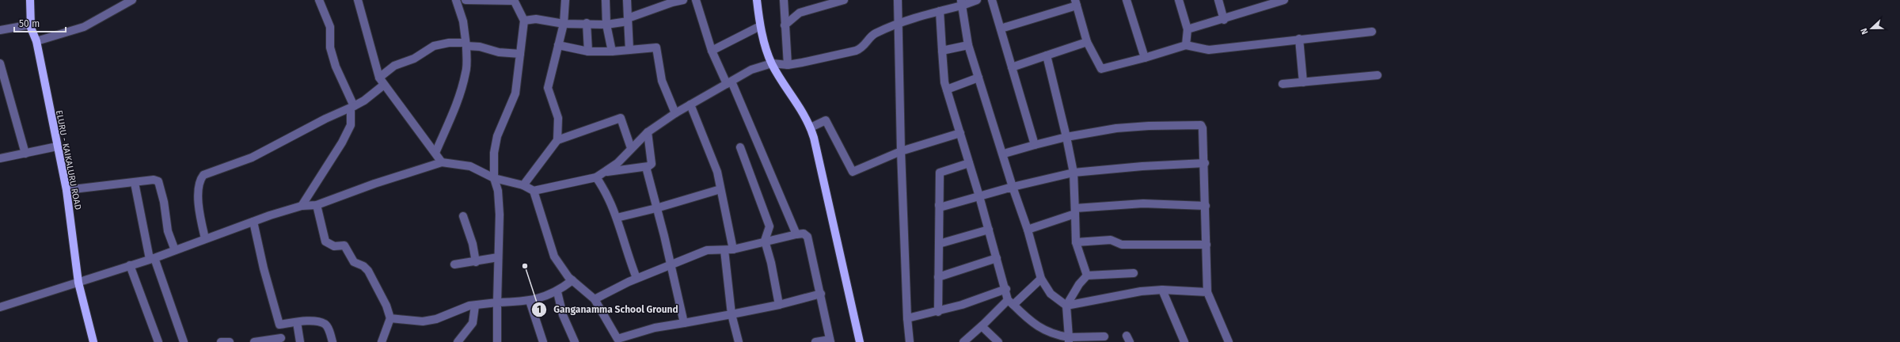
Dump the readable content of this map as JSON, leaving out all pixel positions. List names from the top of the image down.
{
  "streets": {
    "main road": ["ELURU - KAIKALURU ROAD"]
  },
  "places": ["Ganganamma School Ground"],
  "scale_bar": "50 m",
  "north": "left"
}
